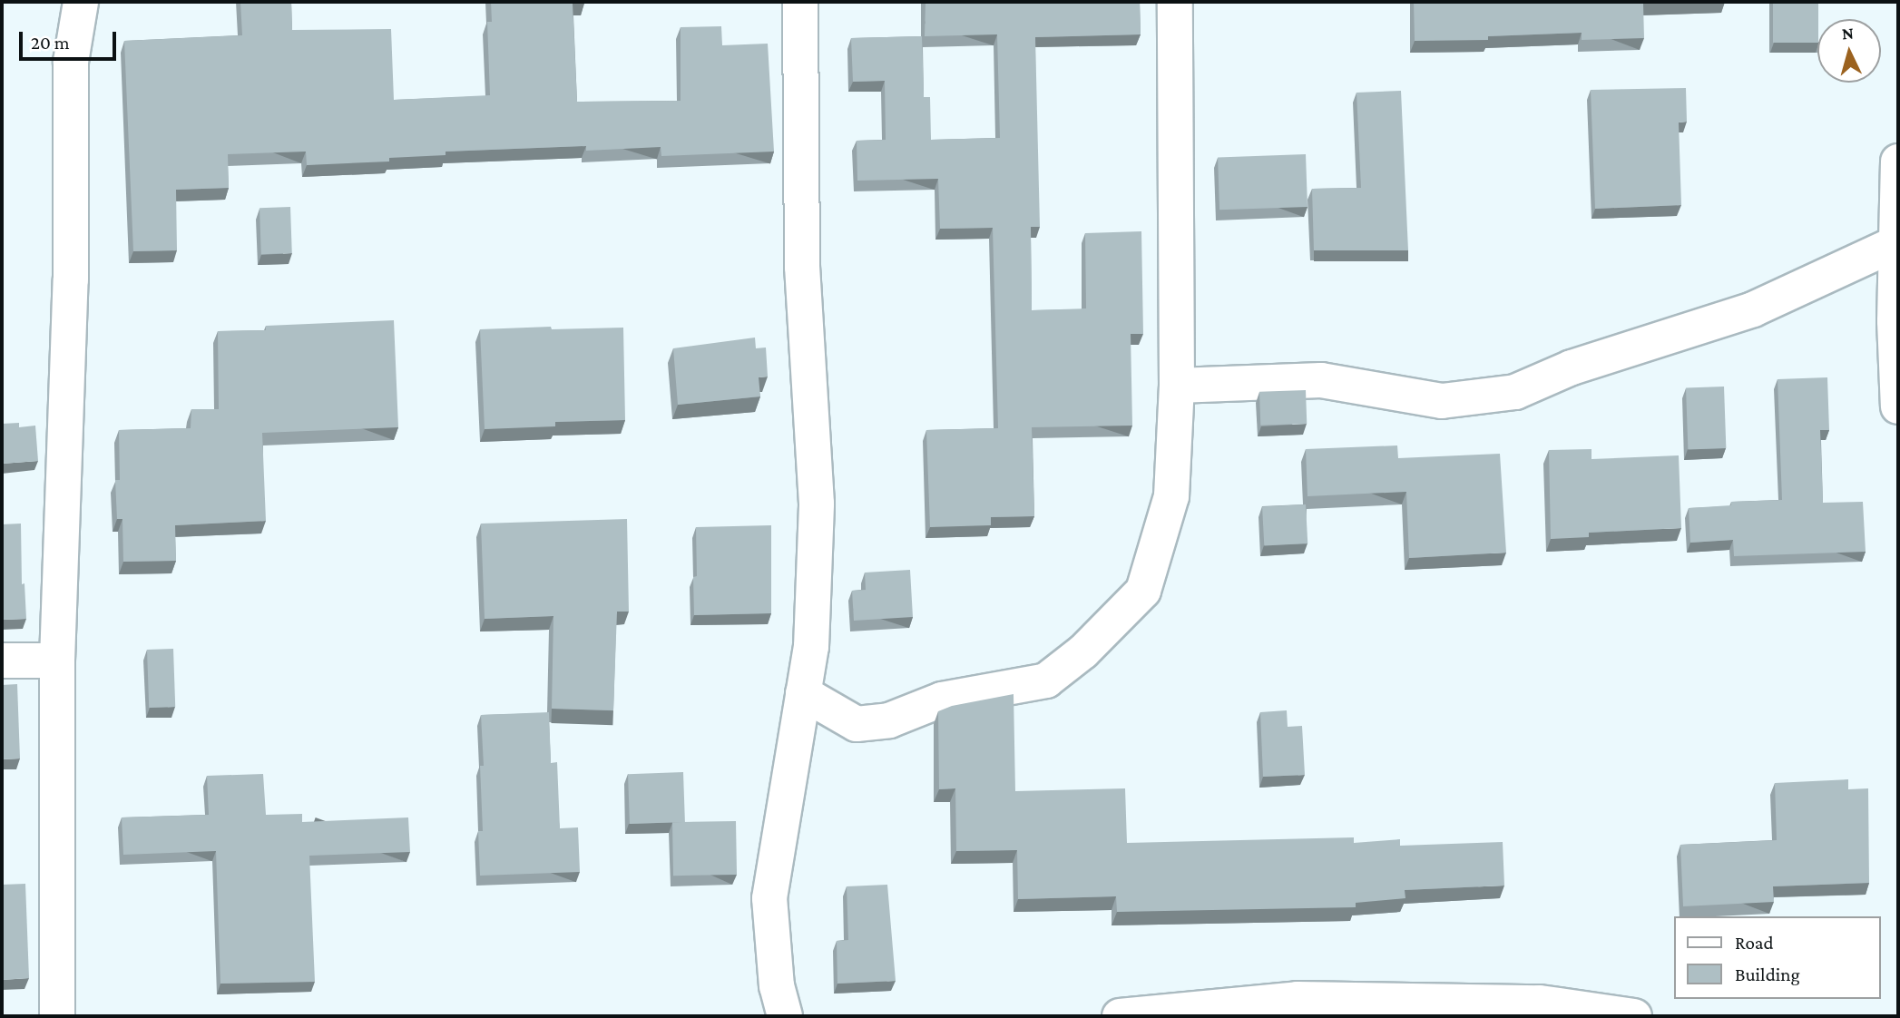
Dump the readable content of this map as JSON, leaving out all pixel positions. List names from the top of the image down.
{
  "legend": ["Road", "Building"],
  "scale_bar": "20 m",
  "north": "top"
}
